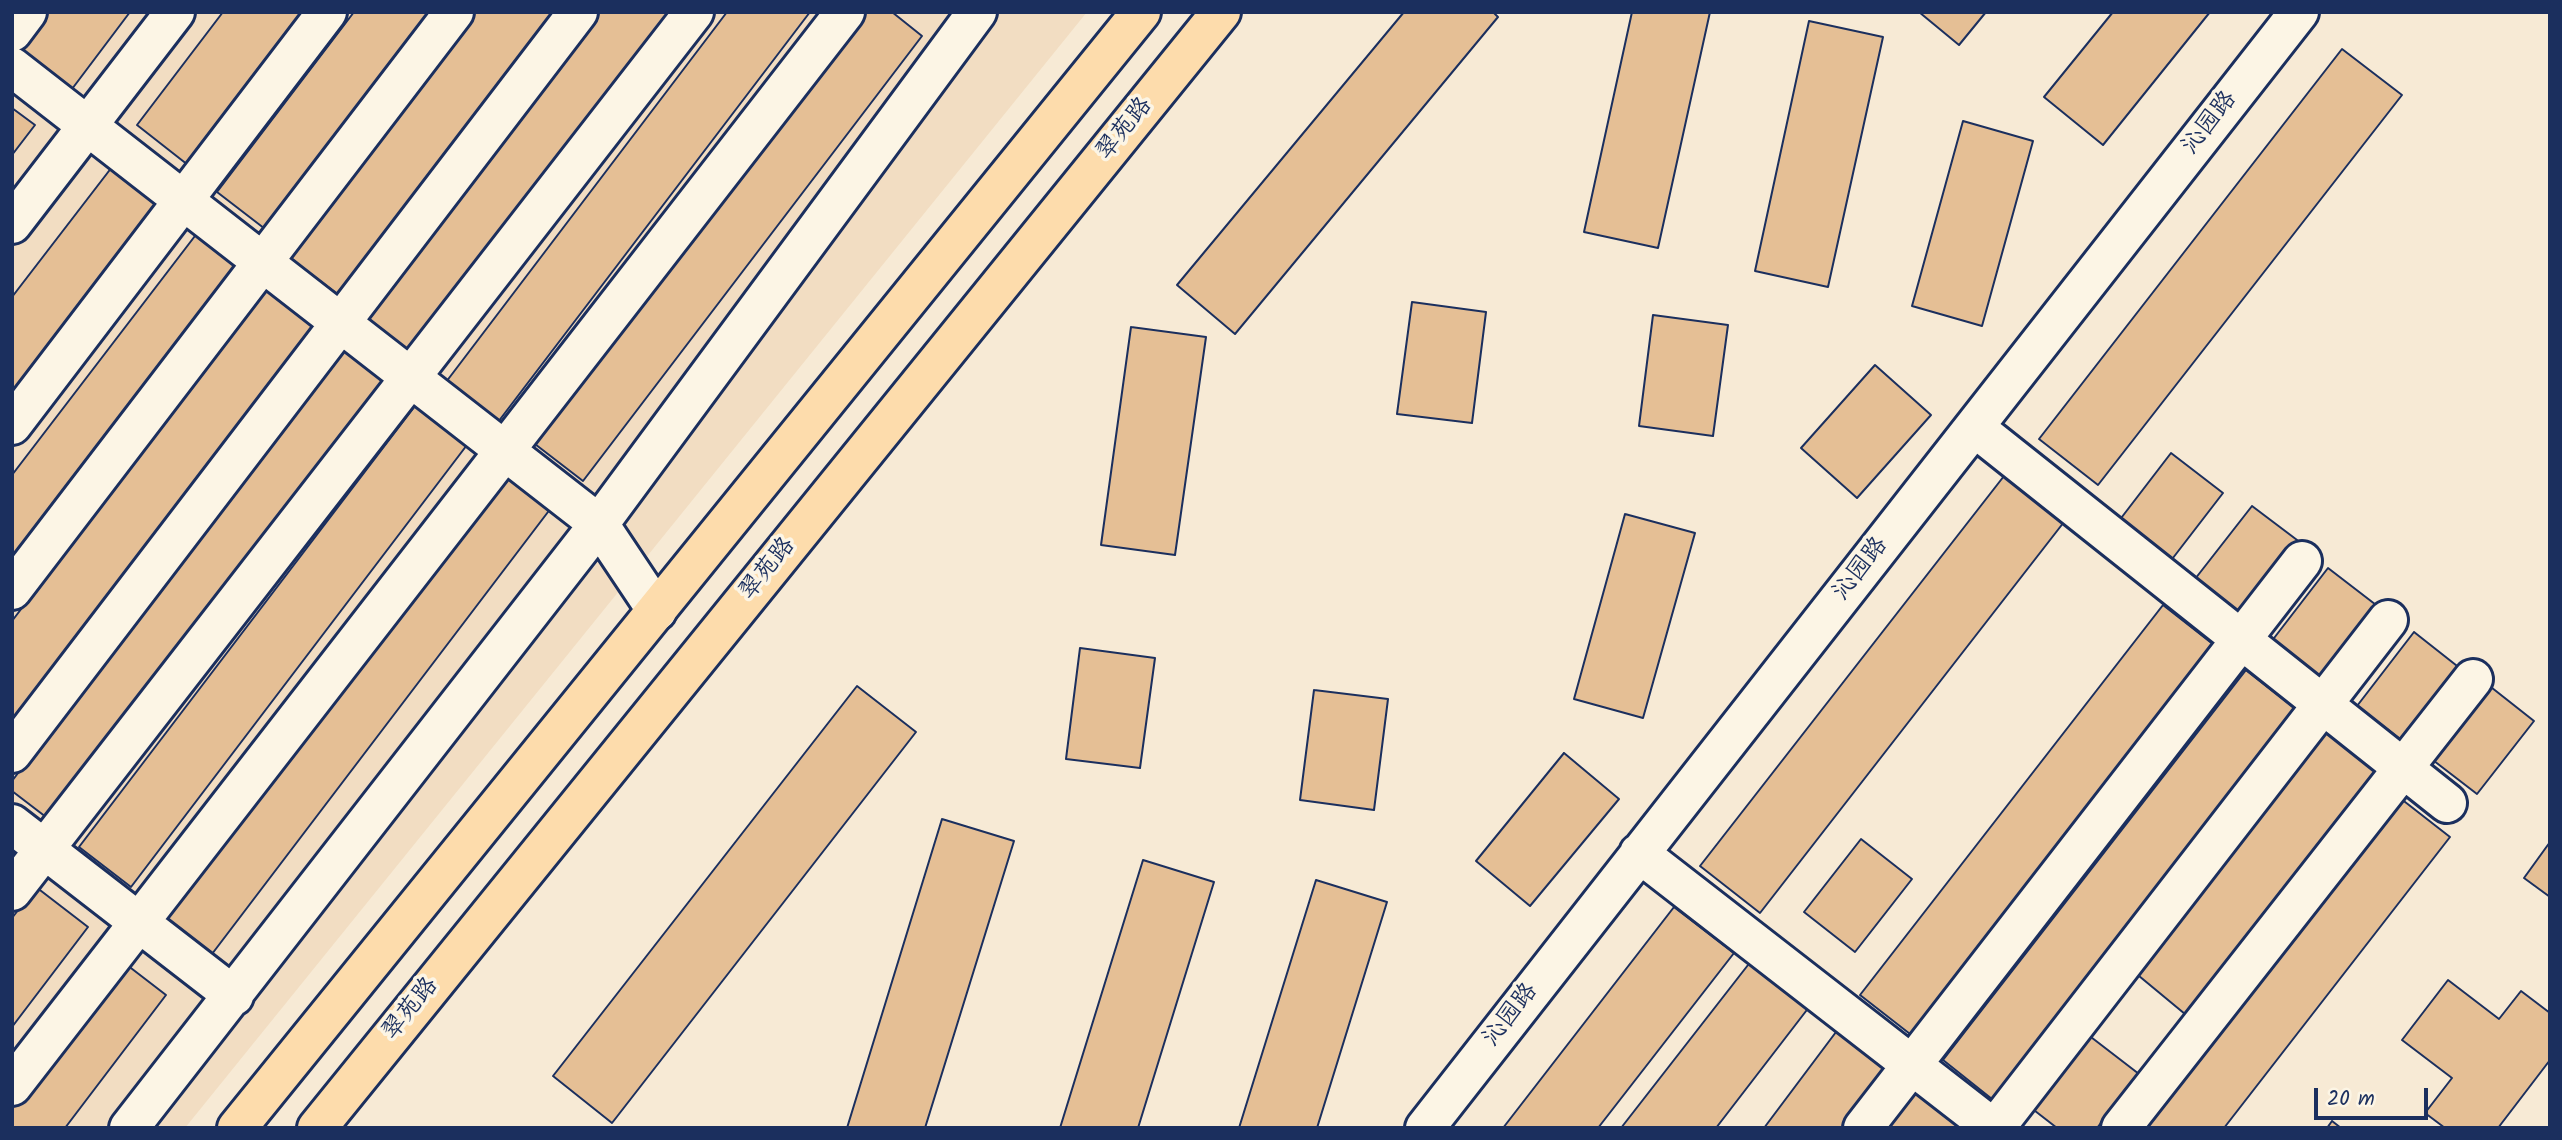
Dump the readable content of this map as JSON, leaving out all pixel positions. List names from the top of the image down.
{
  "streets": {
    "main road": ["翠苑路"],
    "street": ["沁园路"]
  },
  "scale_bar": "20 m"
}
